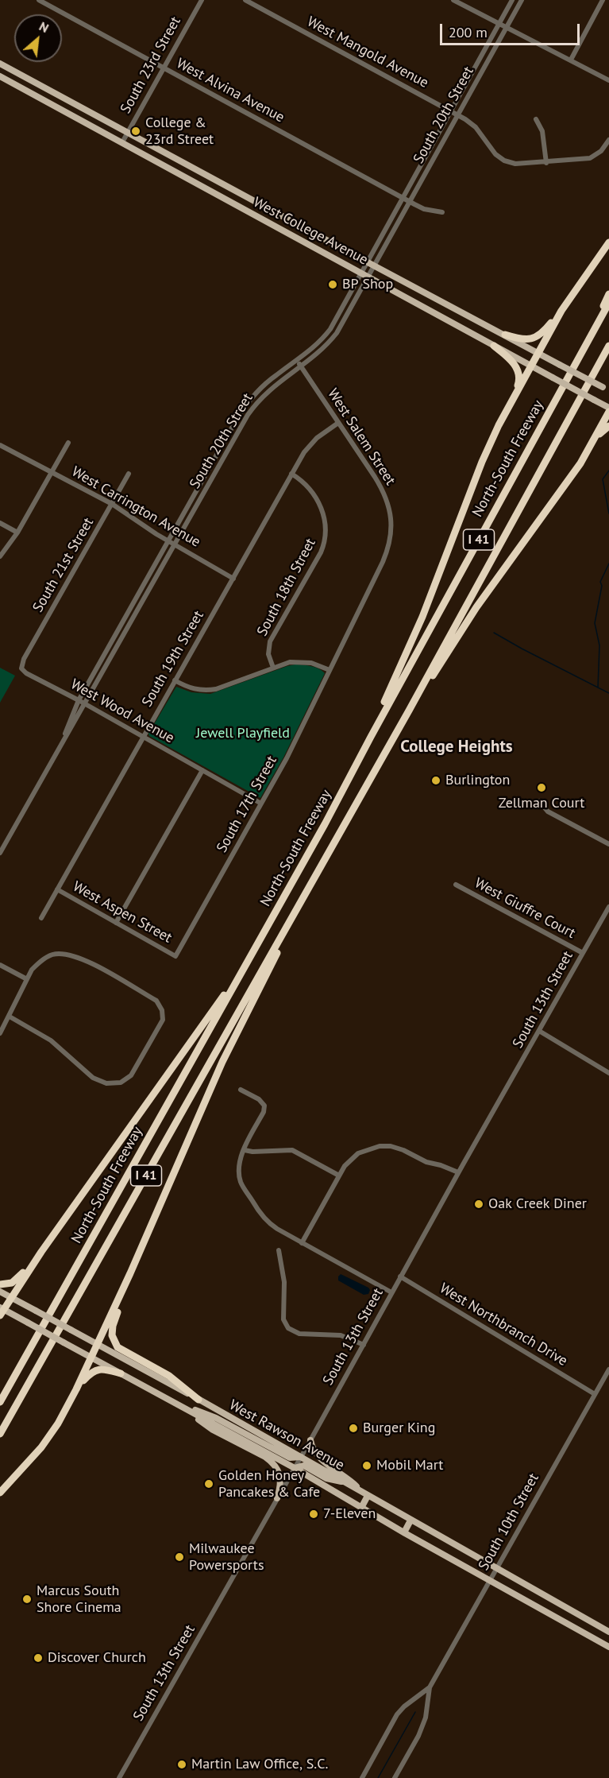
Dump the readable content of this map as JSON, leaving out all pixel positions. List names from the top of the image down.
{
  "streets": {
    "highway": ["North-South Freeway", "I 41"],
    "main road": ["West College Avenue", "West Rawson Avenue"],
    "street": [
      "West Mangold Avenue",
      "South 23rd Street",
      "West Alvina Avenue",
      "South 20th Street",
      "West Salem Street",
      "West Carrington Avenue",
      "South 21st Street",
      "South 18th Street",
      "South 19th Street",
      "West Wood Avenue",
      "South 17th Street",
      "West Giuffre Court",
      "West Aspen Street",
      "South 13th Street",
      "West Northbranch Drive",
      "South 10th Street"
    ]
  },
  "crossings": [
    ["West Mangold Avenue", "South 20th Street"],
    ["South 23rd Street", "West Alvina Avenue"],
    ["South 23rd Street", "West College Avenue"],
    ["West Alvina Avenue", "South 20th Street"],
    ["South 20th Street", "West College Avenue"],
    ["South 20th Street", "West Salem Street"],
    ["South 20th Street", "West Carrington Avenue"],
    ["South 20th Street", "West Wood Avenue"],
    ["West Salem Street", "South 19th Street"],
    ["West Salem Street", "South 17th Street"],
    ["West Carrington Avenue", "South 21st Street"],
    ["West Carrington Avenue", "South 19th Street"],
    ["South 21st Street", "West Wood Avenue"],
    ["South 18th Street", "South 19th Street"],
    ["South 19th Street", "West Wood Avenue"],
    ["South 19th Street", "West Aspen Street"],
    ["West Wood Avenue", "South 17th Street"],
    ["South 17th Street", "West Aspen Street"],
    ["West Giuffre Court", "South 13th Street"],
    ["South 13th Street", "West Northbranch Drive"],
    ["South 13th Street", "West Rawson Avenue"],
    ["West Northbranch Drive", "South 10th Street"],
    ["West Rawson Avenue", "South 10th Street"]
  ],
  "districts": ["College Heights"],
  "parks": ["Jewell Playfield"],
  "places": [
    "College & 23rd Street",
    "BP Shop",
    "Burlington",
    "Zellman Court",
    "Oak Creek Diner",
    "Burger King",
    "Mobil Mart",
    "Golden Honey Pancakes & Cafe",
    "7-Eleven",
    "Milwaukee Powersports",
    "Marcus South Shore Cinema",
    "Discover Church",
    "Martin Law Office, S.C."
  ],
  "scale_bar": "200 m",
  "north": "top right"
}
